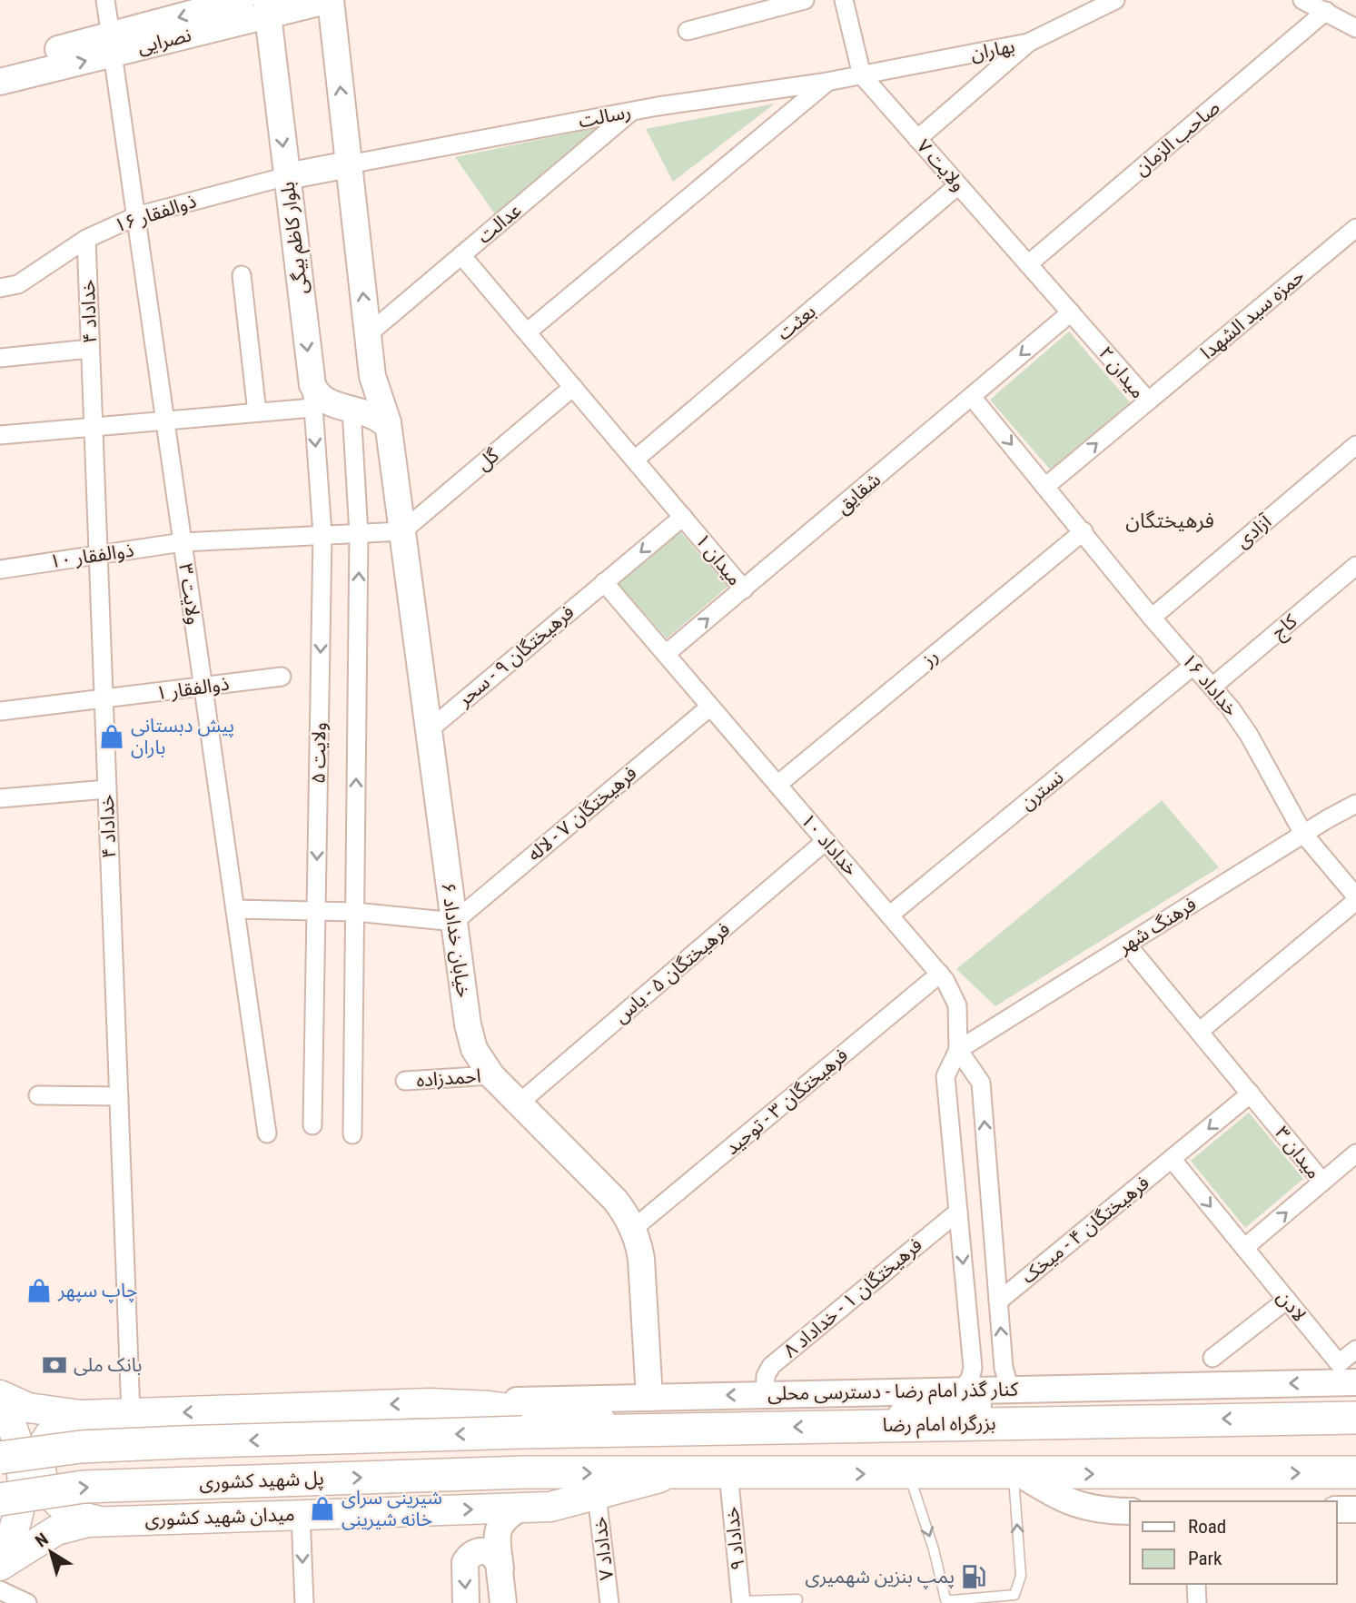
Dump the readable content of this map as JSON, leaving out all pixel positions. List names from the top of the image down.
{
  "streets": {
    "highway": ["بزرگراه امام رضا", "پل شهید کشوری"],
    "main road": [
      "نصرایی",
      "بلوار کاظم بیگی",
      "خیابان خداداد ۶",
      "کنار گذر امام رضا - دسترسی محلی",
      "میدان شهید کشوری"
    ],
    "street": [
      "بهاران",
      "رسالت",
      "صاحب الزمان",
      "ولایت ۷",
      "ذوالفقار ۱۶",
      "عدالت",
      "خداداد ۴",
      "حمزه سید الشهدا",
      "بعثت",
      "میدان ۲",
      "گل",
      "شقایق",
      "آزادی",
      "ذوالفقار ۱۰",
      "میدان ۱",
      "ولایت ۳",
      "کاج",
      "فرهیختگان ۹ - سحر",
      "رز",
      "خداداد ۱۶",
      "ذوالفقار ۱",
      "ولایت ۵",
      "نسترن",
      "فرهیختگان ۷ - لاله",
      "خداداد ۱۰",
      "فرهنگ شهر",
      "فرهیختگان ۵ - یاس",
      "احمدزاده",
      "فرهیختگان ۳ - توحید",
      "میدان ۳",
      "فرهیختگان ۴ - میخک",
      "فرهیختگان ۱ - خداداد ۸",
      "لادن",
      "خداداد ۹",
      "خداداد ۷"
    ]
  },
  "crossings": [
    ["نصرایی", "بلوار کاظم بیگی"],
    ["نصرایی", "ولایت ۳"],
    ["بهاران", "رسالت"],
    ["بهاران", "ولایت ۷"],
    ["رسالت", "ولایت ۷"],
    ["رسالت", "عدالت"],
    ["صاحب الزمان", "ولایت ۷"],
    ["ولایت ۷", "بعثت"],
    ["ولایت ۷", "میدان ۲"],
    ["ذوالفقار ۱۶", "بلوار کاظم بیگی"],
    ["ذوالفقار ۱۶", "خداداد ۴"],
    ["ذوالفقار ۱۶", "ولایت ۳"],
    ["بلوار کاظم بیگی", "ولایت ۵"],
    ["خداداد ۴", "ذوالفقار ۱۰"],
    ["خداداد ۴", "ذوالفقار ۱"],
    ["حمزه سید الشهدا", "میدان ۲"],
    ["میدان ۲", "خداداد ۱۶"],
    ["گل", "ذوالفقار ۱۰"],
    ["گل", "خیابان خداداد ۶"],
    ["شقایق", "میدان ۱"],
    ["آزادی", "خداداد ۱۶"],
    ["ذوالفقار ۱۰", "ولایت ۳"],
    ["ذوالفقار ۱۰", "ولایت ۵"],
    ["ذوالفقار ۱۰", "خیابان خداداد ۶"],
    ["میدان ۱", "فرهیختگان ۹ - سحر"],
    ["میدان ۱", "خداداد ۱۰"],
    ["ولایت ۳", "ذوالفقار ۱"],
    ["کاج", "خداداد ۱۶"],
    ["فرهیختگان ۹ - سحر", "خیابان خداداد ۶"],
    ["رز", "خداداد ۱۶"],
    ["رز", "خداداد ۱۰"],
    ["خداداد ۱۶", "نسترن"],
    ["خداداد ۱۶", "فرهنگ شهر"],
    ["نسترن", "خداداد ۱۰"],
    ["فرهیختگان ۷ - لاله", "خداداد ۱۰"],
    ["فرهیختگان ۷ - لاله", "خیابان خداداد ۶"],
    ["خداداد ۱۰", "فرهنگ شهر"],
    ["خداداد ۱۰", "فرهیختگان ۵ - یاس"],
    ["خداداد ۱۰", "فرهیختگان ۳ - توحید"],
    ["خداداد ۱۰", "فرهیختگان ۱ - خداداد ۸"],
    ["خداداد ۱۰", "کنار گذر امام رضا - دسترسی محلی"],
    ["فرهنگ شهر", "میدان ۳"],
    ["خیابان خداداد ۶", "فرهیختگان ۵ - یاس"],
    ["خیابان خداداد ۶", "احمدزاده"],
    ["خیابان خداداد ۶", "فرهیختگان ۳ - توحید"],
    ["خیابان خداداد ۶", "کنار گذر امام رضا - دسترسی محلی"],
    ["میدان ۳", "لادن"],
    ["فرهیختگان ۱ - خداداد ۸", "کنار گذر امام رضا - دسترسی محلی"],
    ["پل شهید کشوری", "میدان شهید کشوری"],
    ["میدان شهید کشوری", "خداداد ۷"]
  ],
  "one_way": ["پل شهید کشوری"],
  "districts": ["فرهیختگان"],
  "places": {
    "shop": ["پیش دبستانی باران", "چاپ سپهر", "شیرینی سرای خانه شیرینی"],
    "bank": ["بانک ملی"],
    "fuel station": ["پمپ بنزین شهمیری"]
  },
  "legend": ["Road", "Park"],
  "north": "top left"
}
